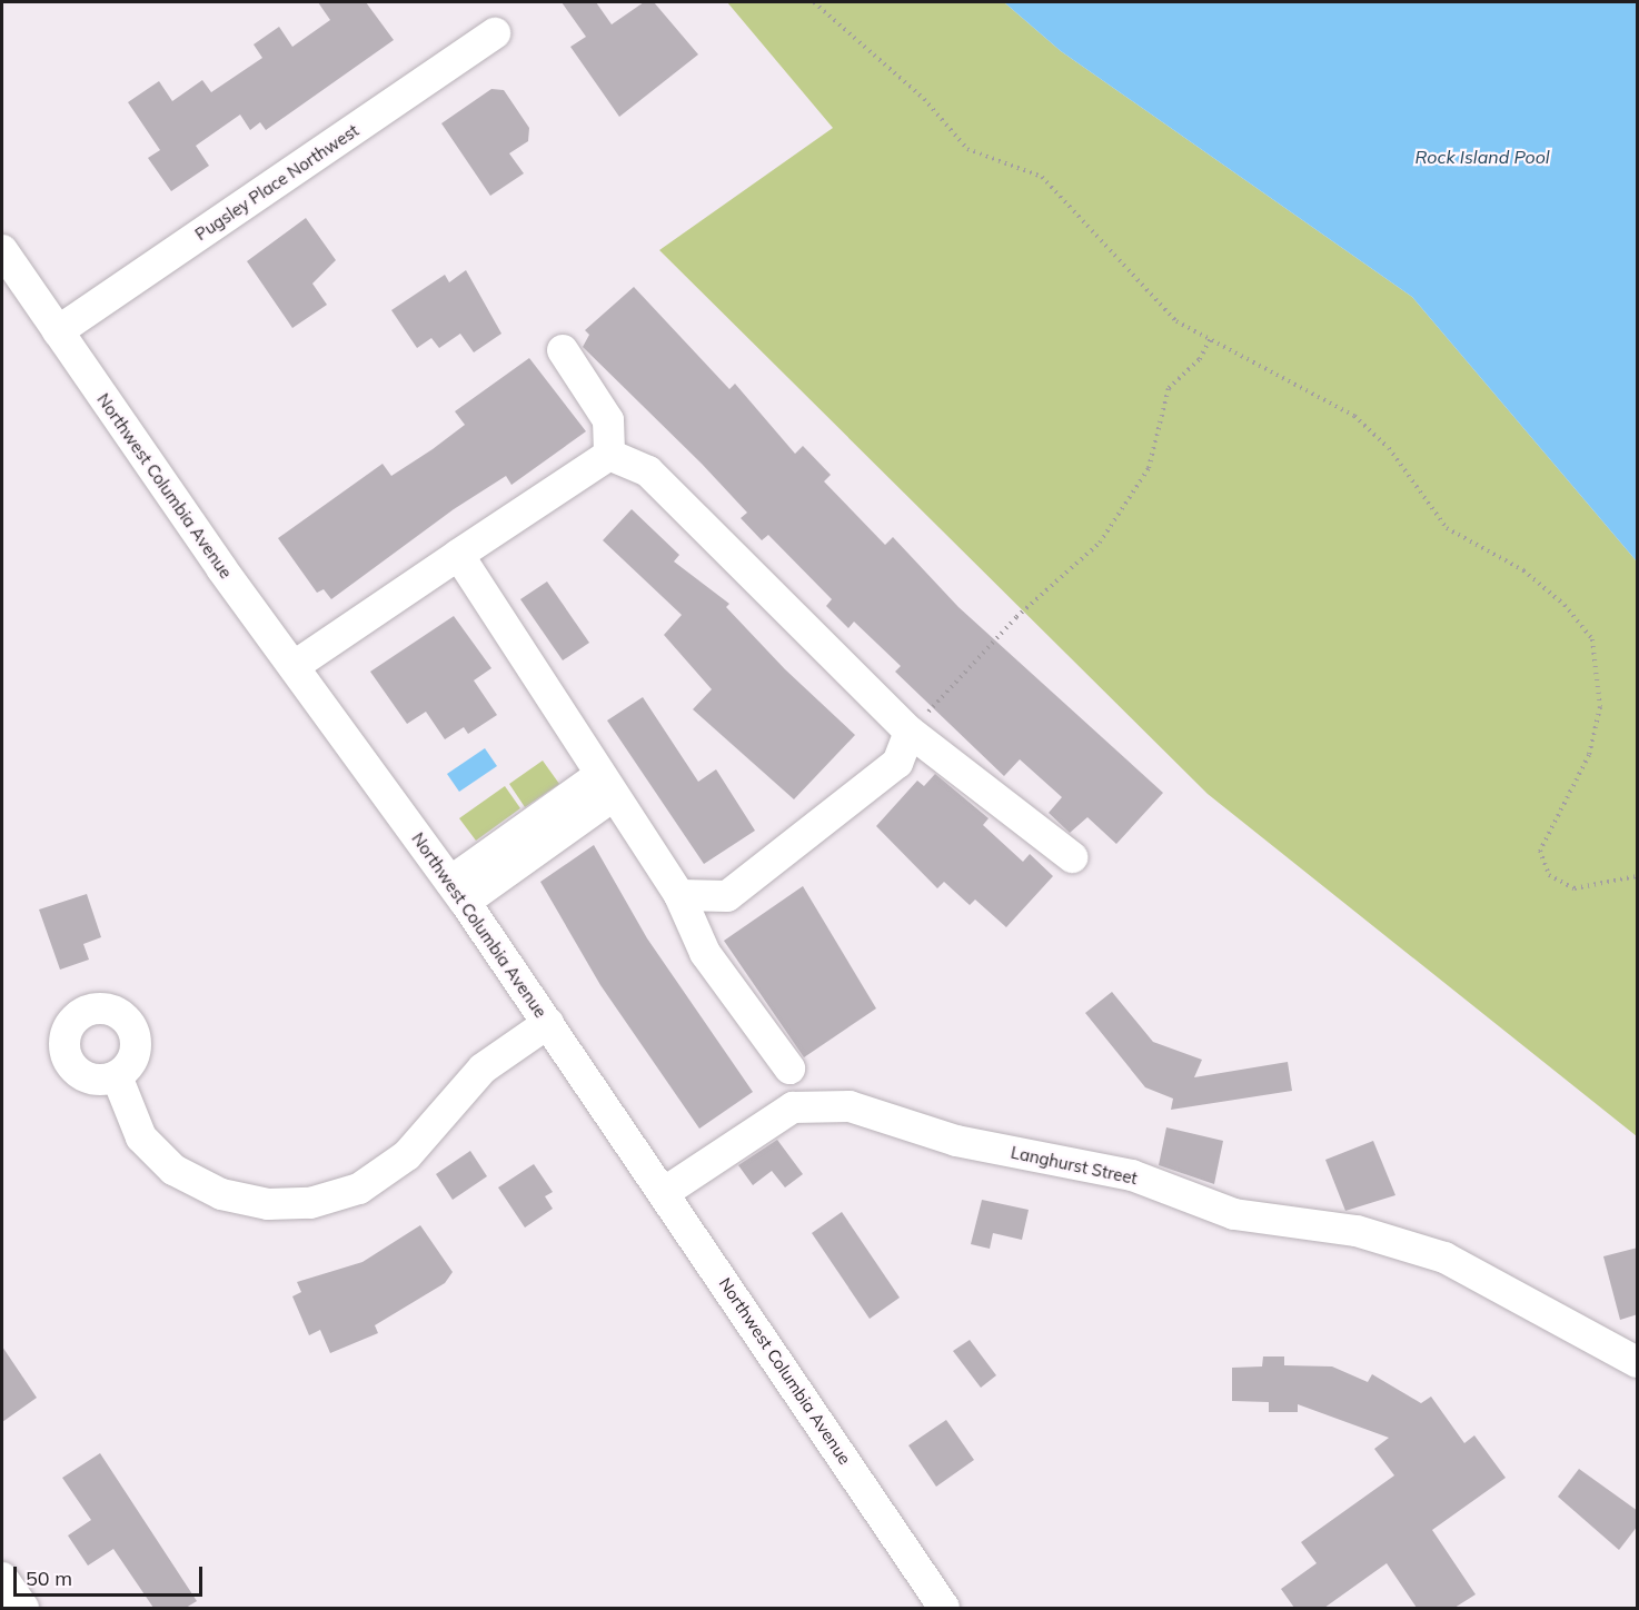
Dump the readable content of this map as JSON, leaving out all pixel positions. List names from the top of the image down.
{
  "streets": {
    "street": ["Pugsley Place Northwest", "Northwest Columbia Avenue", "Langhurst Street"]
  },
  "crossings": [
    ["Pugsley Place Northwest", "Northwest Columbia Avenue"],
    ["Northwest Columbia Avenue", "Langhurst Street"]
  ],
  "water": ["Rock Island Pool"],
  "scale_bar": "50 m"
}
